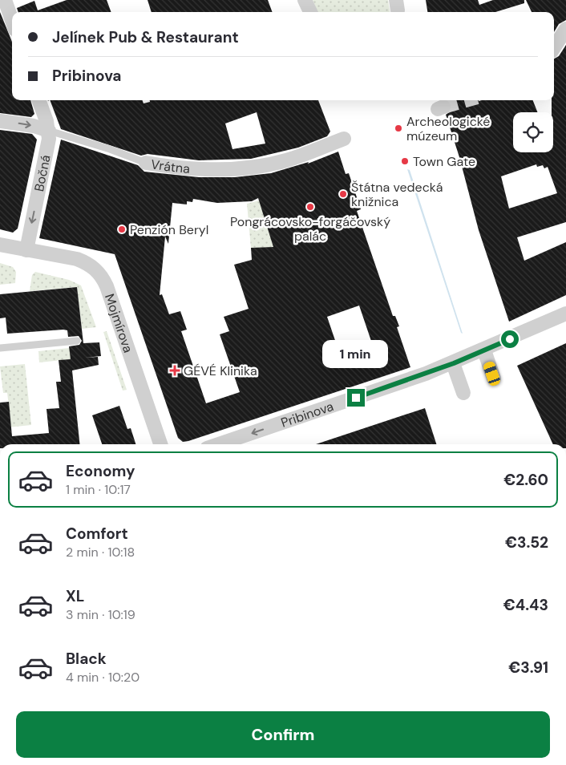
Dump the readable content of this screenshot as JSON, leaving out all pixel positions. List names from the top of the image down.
{
  "streets": {
    "street": [
      "Vrátna",
      "Bočná",
      "Mojmírova",
      "Pribinova"
    ]
  },
  "crossings": [
    ["Vrátna", "Bočná"],
    ["Bočná", "Mojmírova"]
  ],
  "one_way": ["Bočná", "Pribinova"],
  "places": {
    "other": [
      "Archeologické múzeum",
      "Town Gate",
      "Štátna vedecká knižnica",
      "Pongrácovsko-forgáčovský palác",
      "Penzión Beryl"
    ],
    "health": ["GÉVÉ Klinika"]
  },
  "page": {
    "banner": ["Jelínek Pub & Restaurant", "Pribinova"],
    "bubble": "1 min",
    "list": [
      {
        "name": "Economy",
        "note": "1 min · 10:17",
        "value": "€2.60"
      },
      {
        "name": "Comfort",
        "note": "2 min · 10:18",
        "value": "€3.52"
      },
      {
        "name": "XL",
        "note": "3 min · 10:19",
        "value": "€4.43"
      },
      {
        "name": "Black",
        "note": "4 min · 10:20",
        "value": "€3.91"
      }
    ],
    "buttons": "Confirm"
  }
}
